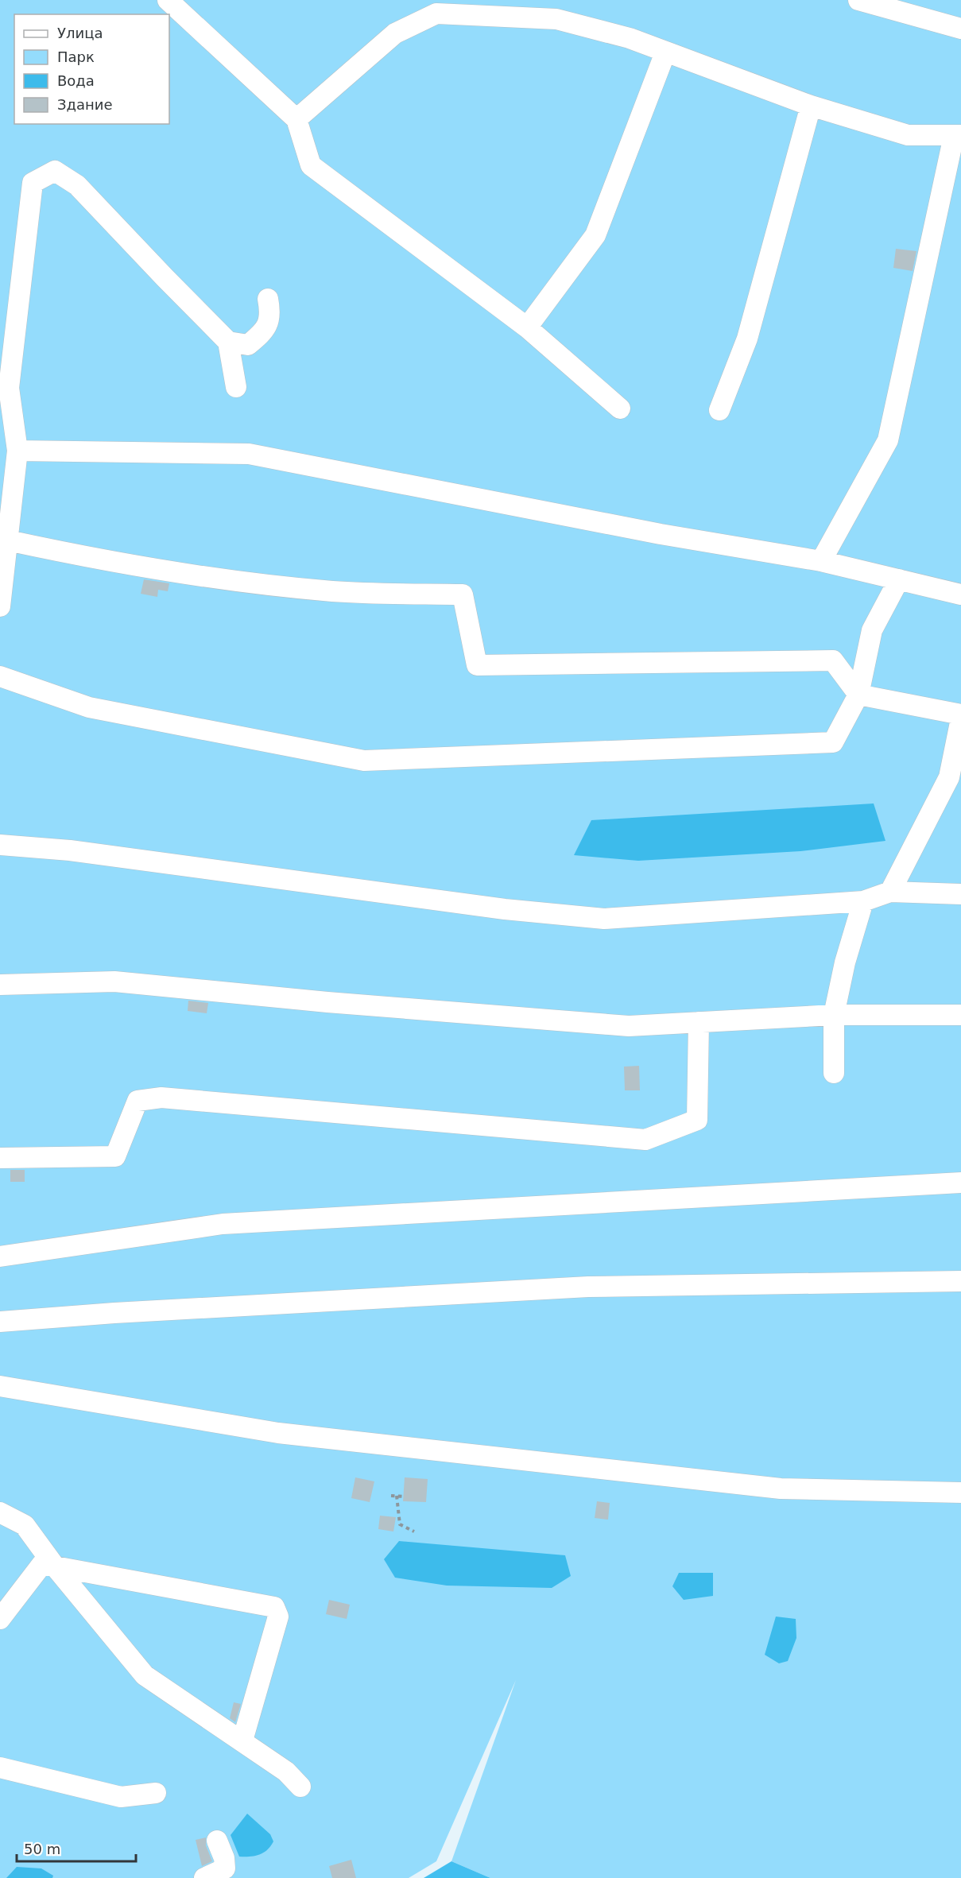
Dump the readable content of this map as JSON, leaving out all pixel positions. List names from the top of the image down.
{
  "legend": [
    "Улица",
    "Парк",
    "Вода",
    "Здание"
  ],
  "scale_bar": "50 m"
}
